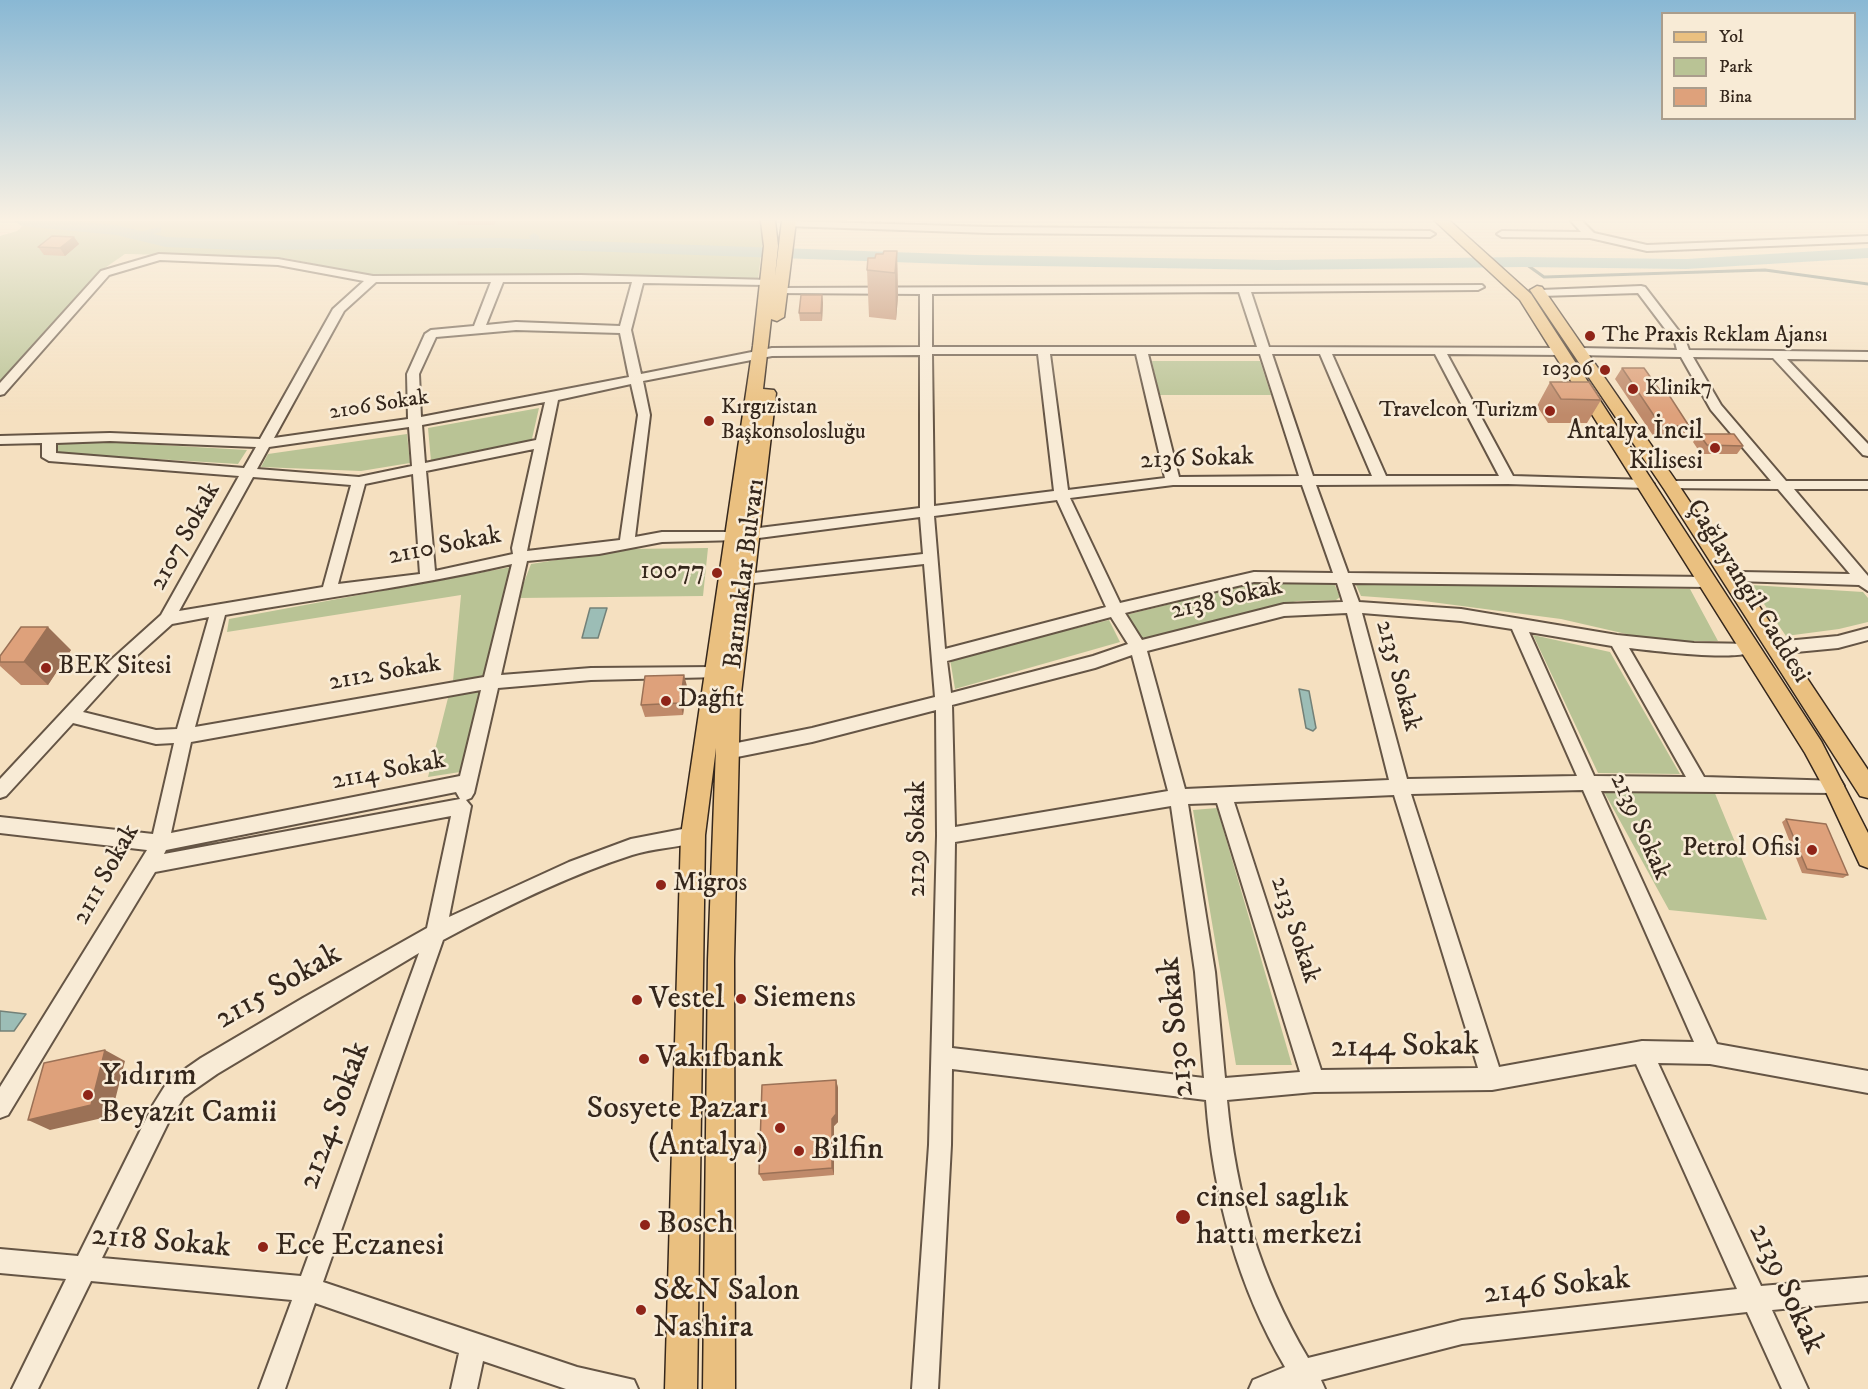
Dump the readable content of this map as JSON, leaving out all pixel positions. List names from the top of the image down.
{
  "streets": {
    "main road": ["Barınaklar Bulvarı", "Çağlayangil Caddesi"],
    "street": [
      "2106 Sokak",
      "2136 Sokak",
      "2107 Sokak",
      "2110 Sokak",
      "2138 Sokak",
      "2112 Sokak",
      "2135 Sokak",
      "2114 Sokak",
      "2139 Sokak",
      "2129 Sokak",
      "2111 Sokak",
      "2133 Sokak",
      "2115 Sokak",
      "2130 Sokak",
      "2144 Sokak",
      "2124. Sokak",
      "2118 Sokak",
      "2146 Sokak"
    ]
  },
  "crossings": [
    ["2106 Sokak", "2107 Sokak"],
    ["2106 Sokak", "Barınaklar Bulvarı"],
    ["2106 Sokak", "Çağlayangil Caddesi"],
    ["2106 Sokak", "2135 Sokak"],
    ["2106 Sokak", "2114 Sokak"],
    ["2106 Sokak", "2129 Sokak"],
    ["2106 Sokak", "2130 Sokak"],
    ["2136 Sokak", "2110 Sokak"],
    ["2136 Sokak", "Barınaklar Bulvarı"],
    ["2136 Sokak", "Çağlayangil Caddesi"],
    ["2136 Sokak", "2135 Sokak"],
    ["2136 Sokak", "2129 Sokak"],
    ["2136 Sokak", "2130 Sokak"],
    ["2107 Sokak", "2110 Sokak"],
    ["2107 Sokak", "2112 Sokak"],
    ["2110 Sokak", "Barınaklar Bulvarı"],
    ["2110 Sokak", "2114 Sokak"],
    ["2110 Sokak", "2111 Sokak"],
    ["Barınaklar Bulvarı", "2138 Sokak"],
    ["Barınaklar Bulvarı", "2112 Sokak"],
    ["Barınaklar Bulvarı", "2115 Sokak"],
    ["Çağlayangil Caddesi", "2138 Sokak"],
    ["2138 Sokak", "2135 Sokak"],
    ["2138 Sokak", "2139 Sokak"],
    ["2138 Sokak", "2129 Sokak"],
    ["2138 Sokak", "2130 Sokak"],
    ["2112 Sokak", "2114 Sokak"],
    ["2112 Sokak", "2111 Sokak"],
    ["2135 Sokak", "2144 Sokak"],
    ["2114 Sokak", "2111 Sokak"],
    ["2114 Sokak", "2124. Sokak"],
    ["2139 Sokak", "2144 Sokak"],
    ["2139 Sokak", "2146 Sokak"],
    ["2129 Sokak", "2144 Sokak"],
    ["2133 Sokak", "2144 Sokak"],
    ["2115 Sokak", "2124. Sokak"],
    ["2115 Sokak", "2118 Sokak"],
    ["2130 Sokak", "2144 Sokak"],
    ["2130 Sokak", "2146 Sokak"],
    ["2124. Sokak", "2118 Sokak"]
  ],
  "places": [
    "The Praxis Reklam Ajansı",
    "10306",
    "Klinik7",
    "Travelcon Turizm",
    "Kırgızistan Başkonsolosluğu",
    "Antalya İncil Kilisesi",
    "10077",
    "BEK Sitesi",
    "Dağfit",
    "Petrol Ofisi",
    "Migros",
    "Siemens",
    "Vestel",
    "Vakıfbank",
    "Yıdırım Beyazıt Camii",
    "Sosyete Pazarı (Antalya)",
    "Bilfin",
    "cinsel saglık hattı merkezi",
    "Bosch",
    "Ece Eczanesi",
    "S&N Salon Nashira"
  ],
  "legend": ["Yol", "Park", "Bina"]
}
